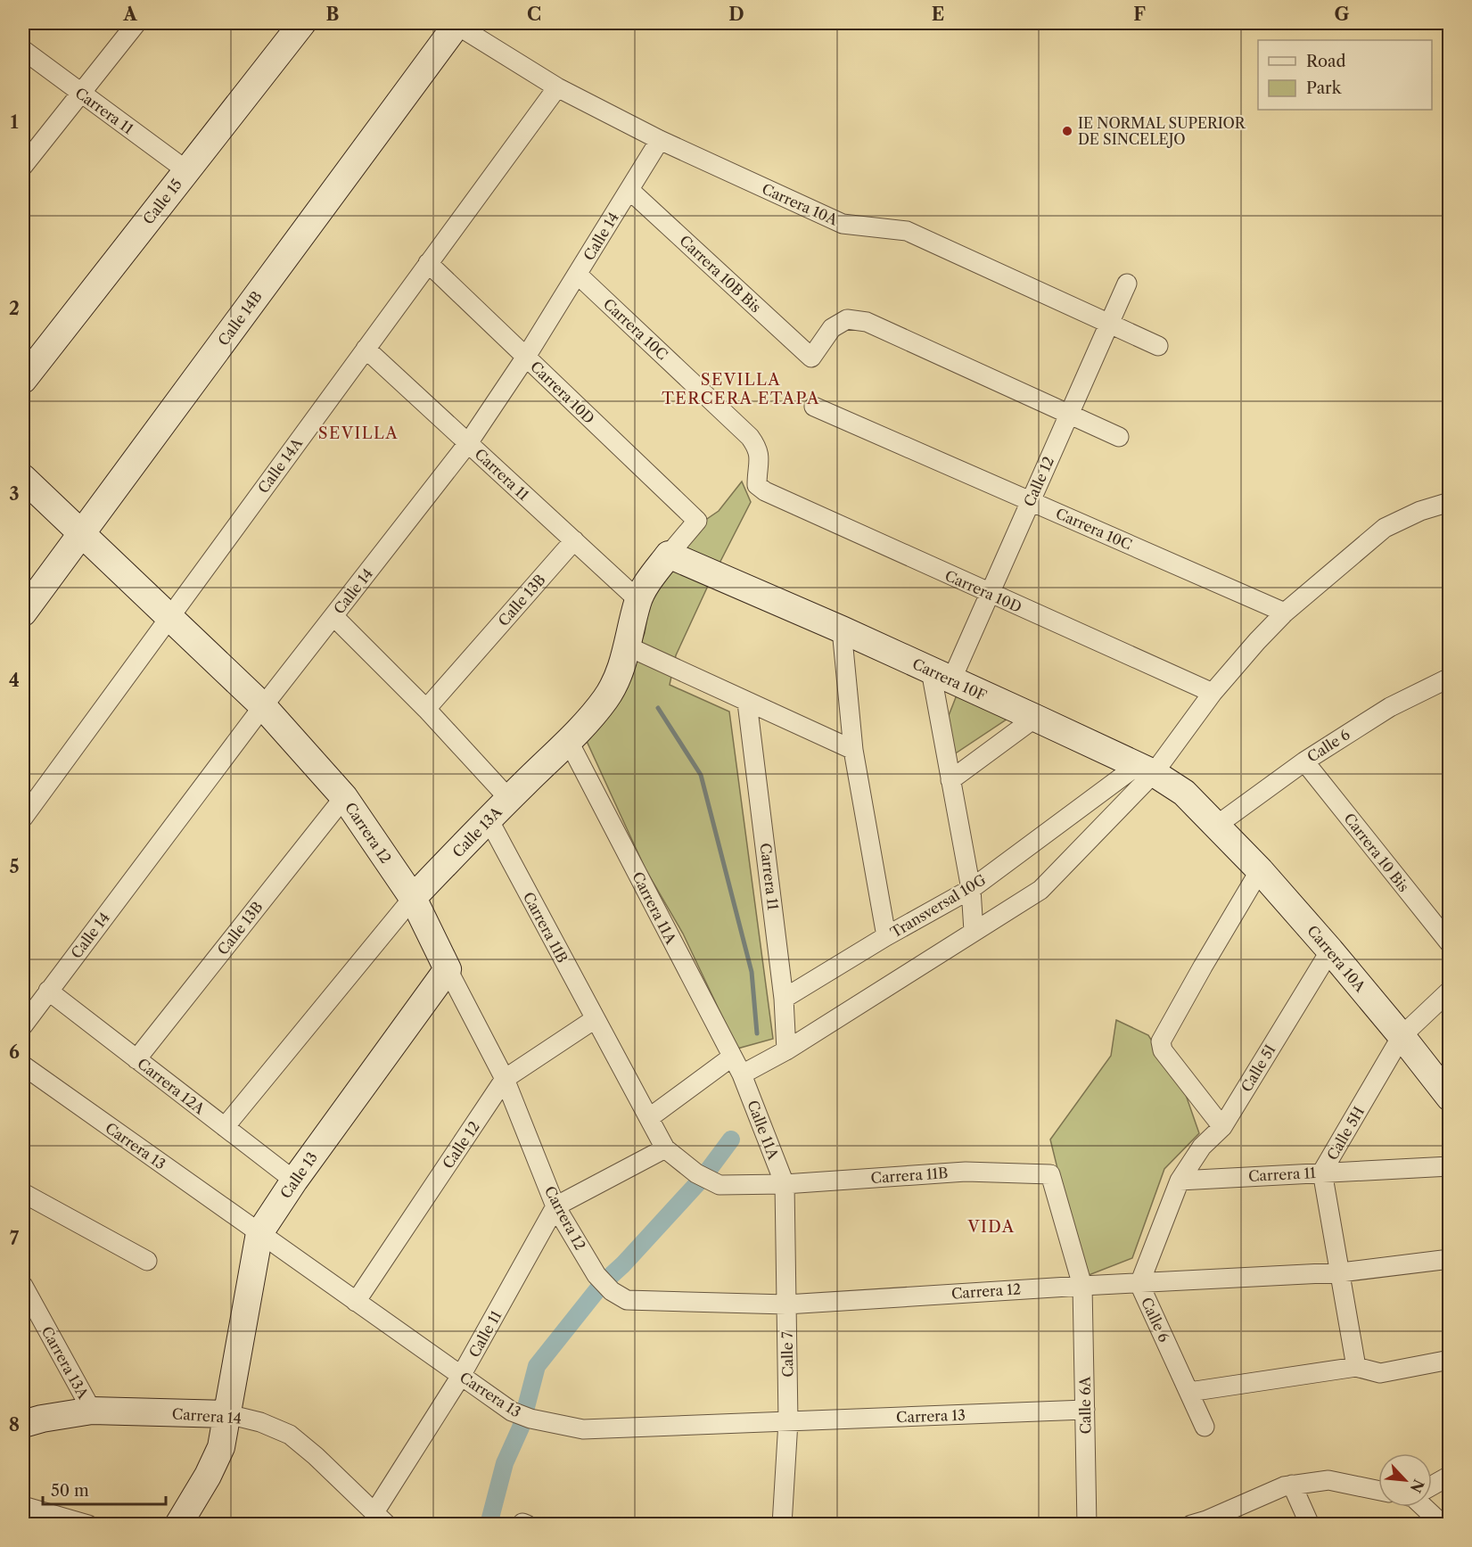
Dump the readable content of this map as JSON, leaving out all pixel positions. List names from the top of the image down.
{
  "streets": {
    "street": [
      "Carrera 11",
      "Calle 15",
      "Carrera 10A",
      "Calle 14",
      "Carrera 10B Bis",
      "Calle 14B",
      "Carrera 10C",
      "Carrera 10D",
      "Calle 14A",
      "Calle 12",
      "Calle 13B",
      "Carrera 10F",
      "Calle 6",
      "Calle 13A",
      "Carrera 12",
      "Carrera 10 Bis",
      "Transversal 10G",
      "Carrera 11A",
      "Carrera 11B",
      "Calle 5I",
      "Carrera 12A",
      "Calle 11A",
      "Calle 5H",
      "Carrera 13",
      "Calle 13",
      "Calle 11",
      "Calle 7",
      "Carrera 13A",
      "Calle 6A",
      "Carrera 14"
    ]
  },
  "crossings": [
    ["Carrera 11", "Calle 15"],
    ["Carrera 11", "Calle 14"],
    ["Carrera 11", "Calle 14A"],
    ["Carrera 11", "Calle 13B"],
    ["Carrera 11", "Calle 6"],
    ["Carrera 11", "Calle 13A"],
    ["Carrera 11", "Transversal 10G"],
    ["Carrera 11", "Calle 5I"],
    ["Carrera 11", "Calle 5H"],
    ["Carrera 10A", "Calle 14"],
    ["Carrera 10A", "Calle 14B"],
    ["Carrera 10A", "Calle 14A"],
    ["Carrera 10A", "Calle 12"],
    ["Carrera 10A", "Carrera 10F"],
    ["Carrera 10A", "Calle 6"],
    ["Carrera 10A", "Calle 5I"],
    ["Carrera 10A", "Calle 5H"],
    ["Calle 14", "Carrera 10B Bis"],
    ["Calle 14", "Carrera 10C"],
    ["Calle 14", "Carrera 10D"],
    ["Calle 14", "Carrera 12"],
    ["Calle 14", "Carrera 12A"],
    ["Carrera 10B Bis", "Calle 12"],
    ["Calle 14B", "Carrera 12"],
    ["Carrera 10C", "Carrera 10D"],
    ["Carrera 10C", "Calle 12"],
    ["Carrera 10D", "Calle 14A"],
    ["Carrera 10D", "Calle 12"],
    ["Carrera 10D", "Calle 13A"],
    ["Calle 14A", "Carrera 12"],
    ["Calle 12", "Carrera 10F"],
    ["Calle 12", "Carrera 12"],
    ["Calle 12", "Carrera 11B"],
    ["Calle 12", "Carrera 13"],
    ["Calle 13B", "Carrera 12"],
    ["Calle 13B", "Carrera 12A"],
    ["Carrera 10F", "Calle 6"],
    ["Carrera 10F", "Calle 13A"],
    ["Carrera 10F", "Transversal 10G"],
    ["Calle 6", "Carrera 12"],
    ["Calle 6", "Carrera 10 Bis"],
    ["Calle 6", "Calle 5I"],
    ["Calle 13A", "Carrera 12"],
    ["Calle 13A", "Carrera 11A"],
    ["Calle 13A", "Carrera 11B"],
    ["Calle 13A", "Carrera 12A"],
    ["Carrera 12", "Carrera 11B"],
    ["Carrera 12", "Calle 5H"],
    ["Carrera 12", "Calle 13"],
    ["Carrera 12", "Calle 11"],
    ["Carrera 12", "Calle 7"],
    ["Carrera 12", "Calle 6A"],
    ["Carrera 11A", "Calle 11A"],
    ["Carrera 11B", "Calle 11A"],
    ["Carrera 11B", "Calle 7"],
    ["Carrera 11B", "Calle 6A"],
    ["Carrera 12A", "Calle 13"],
    ["Calle 11A", "Calle 7"],
    ["Carrera 13", "Calle 13"],
    ["Carrera 13", "Calle 11"],
    ["Carrera 13", "Calle 7"],
    ["Carrera 13", "Calle 6A"],
    ["Calle 13", "Carrera 14"],
    ["Calle 11", "Carrera 14"],
    ["Carrera 13A", "Carrera 14"]
  ],
  "districts": ["SEVILLA TERCERA ETAPA", "SEVILLA", "VIDA"],
  "places": ["IE NORMAL SUPERIOR DE SINCELEJO"],
  "legend": ["Road", "Park"],
  "scale_bar": "50 m",
  "north": "bottom right",
  "grid": {
    "columns": [
      "A",
      "B",
      "C",
      "D",
      "E",
      "F",
      "G"
    ],
    "rows": [
      "1",
      "2",
      "3",
      "4",
      "5",
      "6",
      "7",
      "8"
    ]
  }
}
